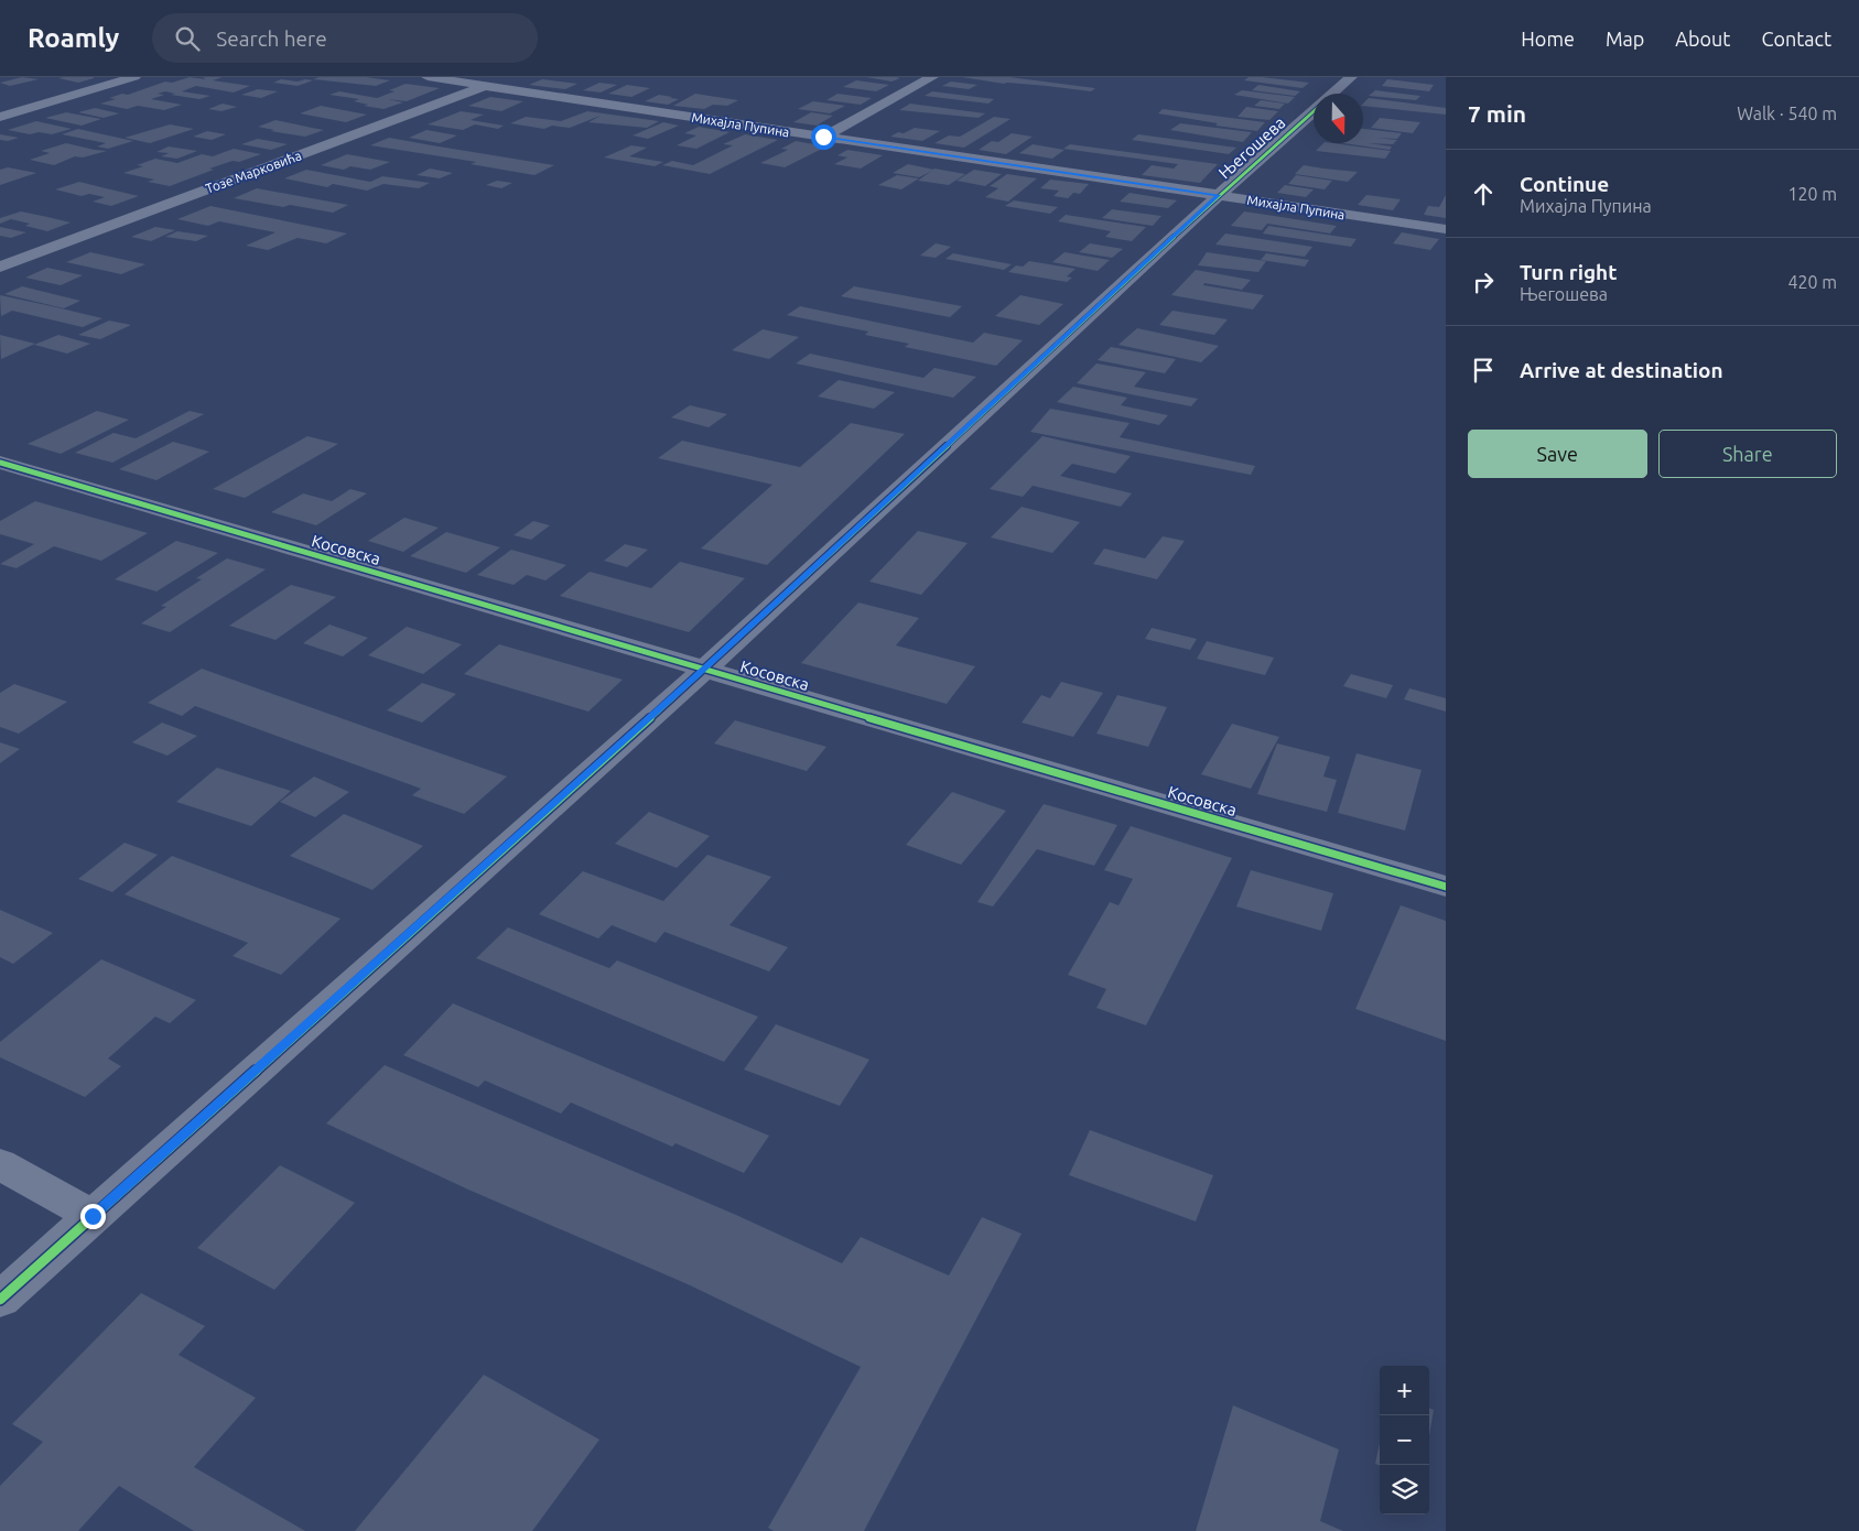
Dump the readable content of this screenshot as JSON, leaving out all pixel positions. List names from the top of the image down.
{
  "streets": {
    "street": [
      "Михајла Пупина",
      "Његошева",
      "Тозе Марковића",
      "Косовска"
    ]
  },
  "crossings": [
    ["Михајла Пупина", "Његошева"],
    ["Михајла Пупина", "Тозе Марковића"],
    ["Његошева", "Косовска"]
  ],
  "north": "bottom",
  "page": {
    "header": "Roamly",
    "search": "Search here",
    "nav": [
      "Home",
      "Map",
      "About",
      "Contact"
    ],
    "heading": ["7 min", "Walk · 540 m"],
    "list": [
      ["Continue", "Михајла Пупина", "120 m"],
      ["Turn right", "Његошева", "420 m"],
      "Arrive at destination"
    ],
    "buttons": ["Save", "Share"],
    "map_buttons": ["+", "−"]
  }
}
